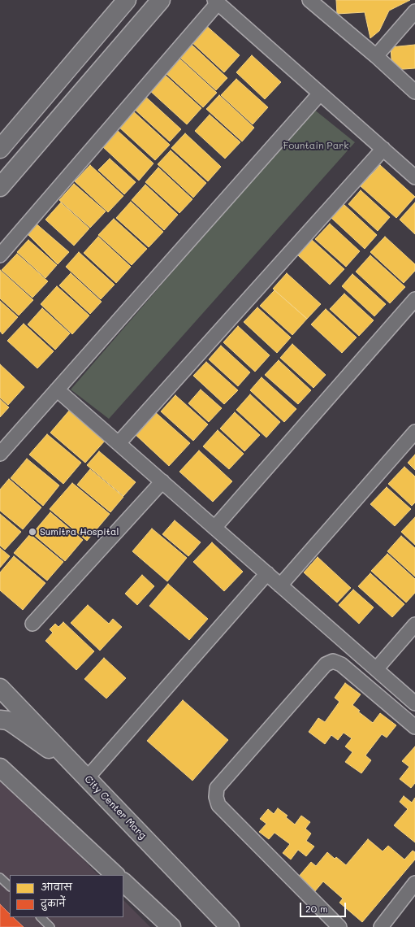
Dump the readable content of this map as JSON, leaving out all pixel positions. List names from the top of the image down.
{
  "streets": {
    "street": ["City Center Marg"]
  },
  "parks": ["Fountain Park"],
  "places": ["Sumitra Hospital"],
  "legend": ["आवास", "दुकानें"],
  "scale_bar": "20 m"
}
